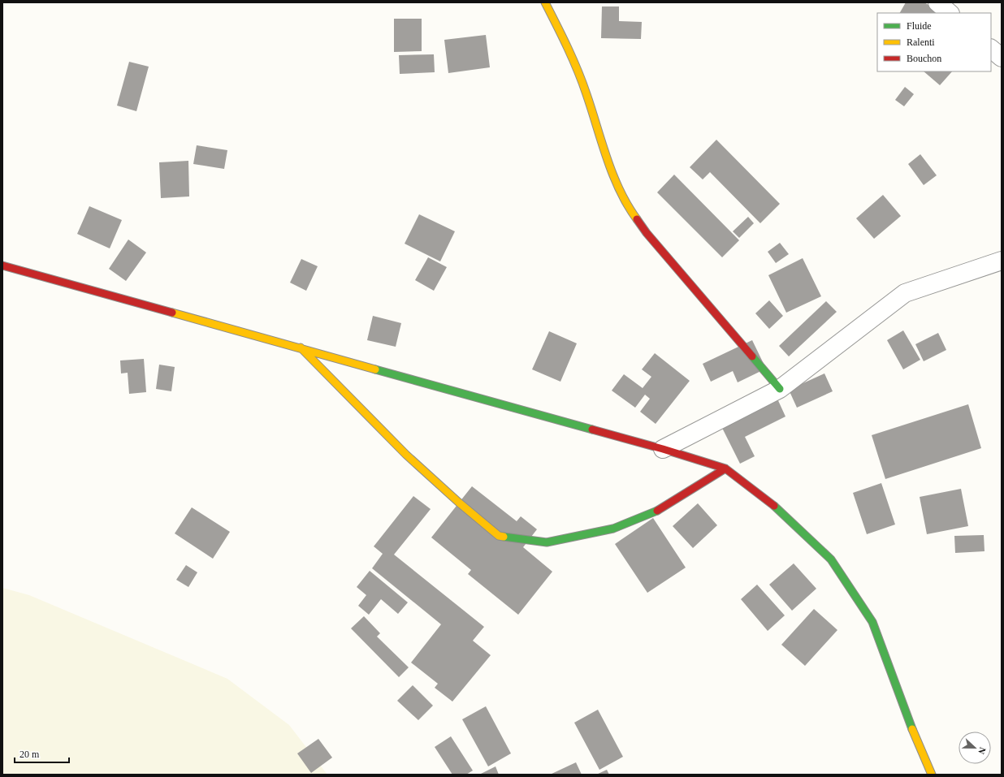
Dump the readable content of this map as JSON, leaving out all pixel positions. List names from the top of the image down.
{
  "legend": ["Fluide", "Ralenti", "Bouchon"],
  "scale_bar": "20 m",
  "north": "right"
}
